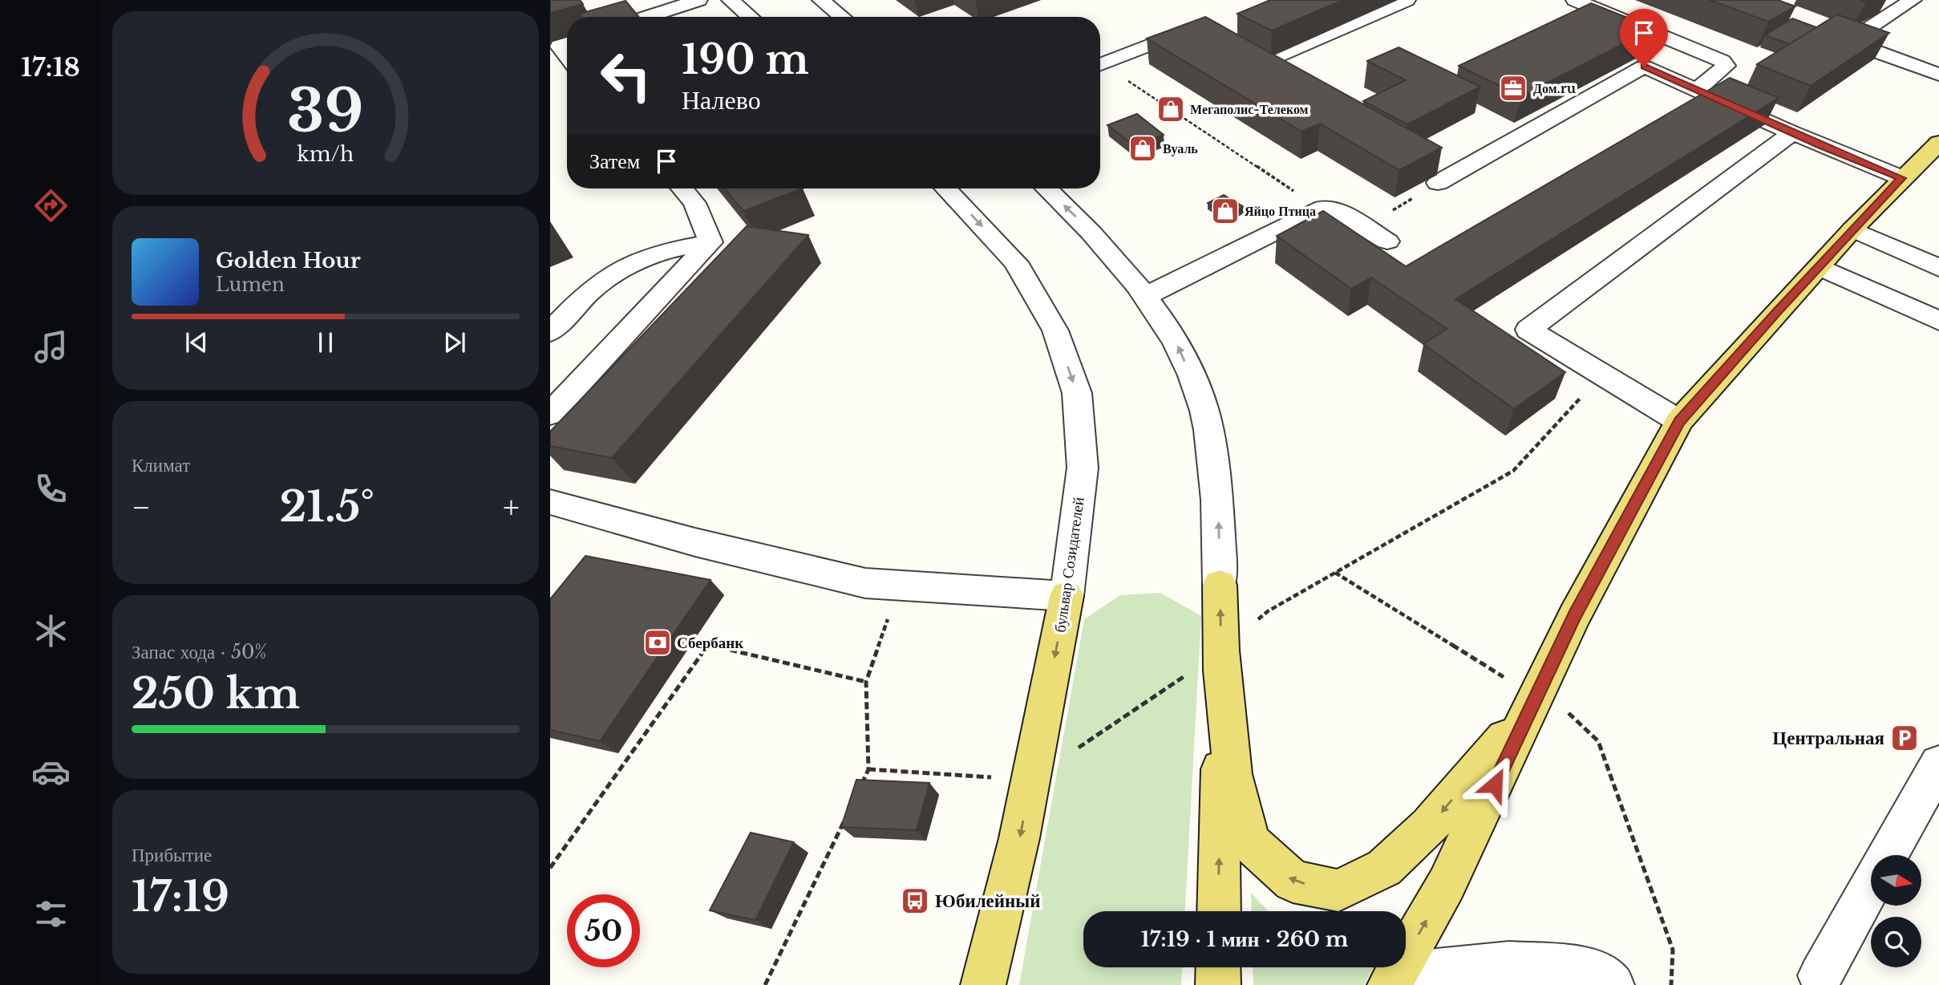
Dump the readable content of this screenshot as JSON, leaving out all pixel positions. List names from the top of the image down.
{
  "streets": {
    "main road": ["бульвар Созидателей"]
  },
  "places": {
    "office": ["Дом.ru"],
    "shop": ["Мегаполис-Телеком", "Вуаль", "Яйцо Птица"],
    "bank": ["Сбербанк"],
    "parking": ["Центральная"],
    "bus stop": ["Юбилейный"]
  },
  "north": "right",
  "page": {
    "tabs": "17:18",
    "turn": ["190 m", "Налево"],
    "then": "Затем",
    "song": ["Golden Hour", "Lumen"],
    "tile": [
      "Климат",
      ["Запас хода · 50%", "250 km"],
      ["Прибытие", "17:19"]
    ],
    "heat": ["−", "21.5°", "+"],
    "limit": "50",
    "trip": "17:19 · 1 мин · 260 m",
    "gauge": ["39", "km/h"]
  }
}
